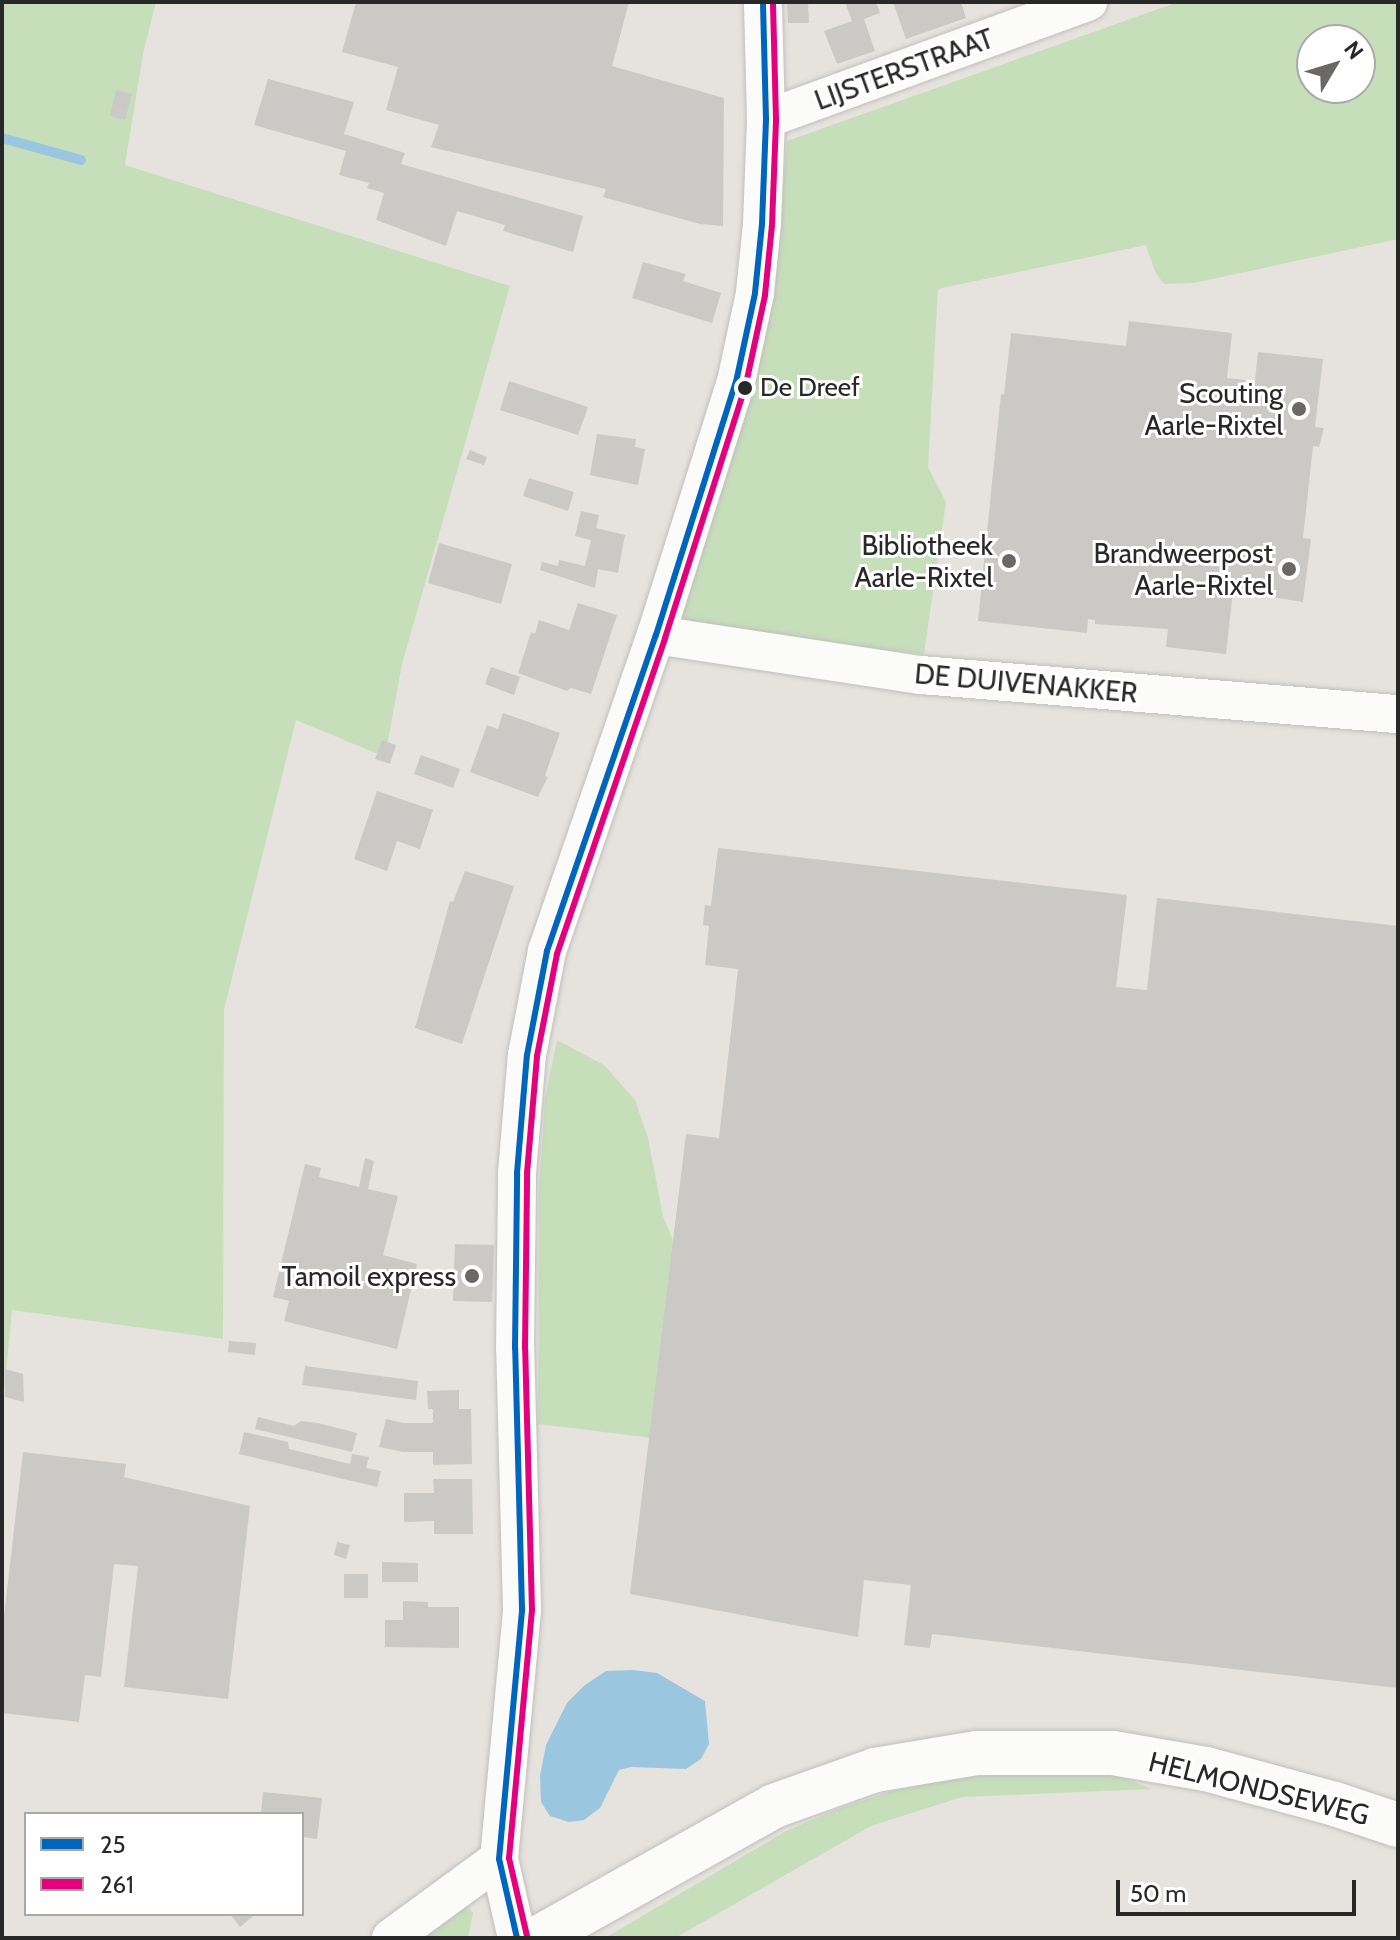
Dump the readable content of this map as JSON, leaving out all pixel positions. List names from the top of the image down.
{
  "streets": {
    "street": ["LIJSTERSTRAAT", "DE DUIVENAKKER", "HELMONDSEWEG"]
  },
  "places": [
    "De Dreef",
    "Scouting Aarle-Rixtel",
    "Bibliotheek Aarle-Rixtel",
    "Brandweerpost Aarle-Rixtel",
    "Tamoil express"
  ],
  "lines": ["transit line 25", "transit line 261"],
  "legend": ["25", "261"],
  "scale_bar": "50 m",
  "north": "top right"
}
